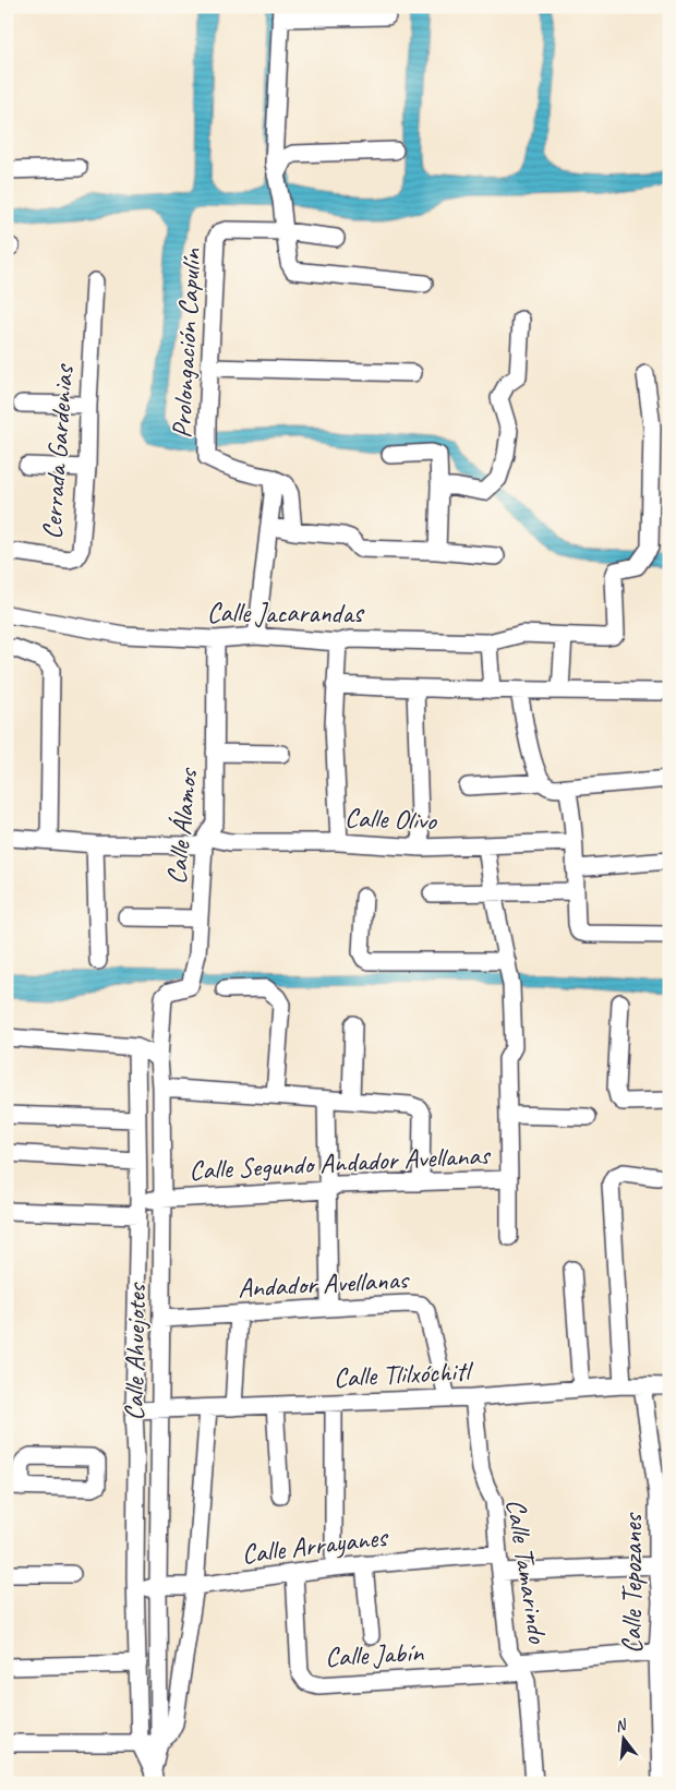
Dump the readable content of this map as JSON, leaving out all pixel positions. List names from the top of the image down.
{
  "streets": {
    "street": [
      "Prolongación Capulín",
      "Cerrada Gardenias",
      "Calle Jacarandas",
      "Calle Olivo",
      "Calle Álamos",
      "Calle Segundo Andador Avellanas",
      "Andador Avellanas",
      "Calle Ahuejotes",
      "Calle Tlilxóchitl",
      "Calle Arrayanes",
      "Calle Tamarindo",
      "Calle Tepozanes",
      "Calle Jabín"
    ]
  },
  "crossings": [
    ["Calle Jacarandas", "Calle Álamos"],
    ["Calle Olivo", "Calle Álamos"],
    ["Calle Olivo", "Calle Segundo Andador Avellanas"],
    ["Calle Álamos", "Calle Ahuejotes"],
    ["Calle Segundo Andador Avellanas", "Calle Ahuejotes"],
    ["Andador Avellanas", "Calle Ahuejotes"],
    ["Andador Avellanas", "Calle Tlilxóchitl"],
    ["Calle Ahuejotes", "Calle Tlilxóchitl"],
    ["Calle Ahuejotes", "Calle Arrayanes"],
    ["Calle Tlilxóchitl", "Calle Tamarindo"],
    ["Calle Tlilxóchitl", "Calle Tepozanes"],
    ["Calle Arrayanes", "Calle Tamarindo"],
    ["Calle Arrayanes", "Calle Jabín"],
    ["Calle Tamarindo", "Calle Jabín"],
    ["Calle Tepozanes", "Calle Jabín"]
  ],
  "north": "top"
}
